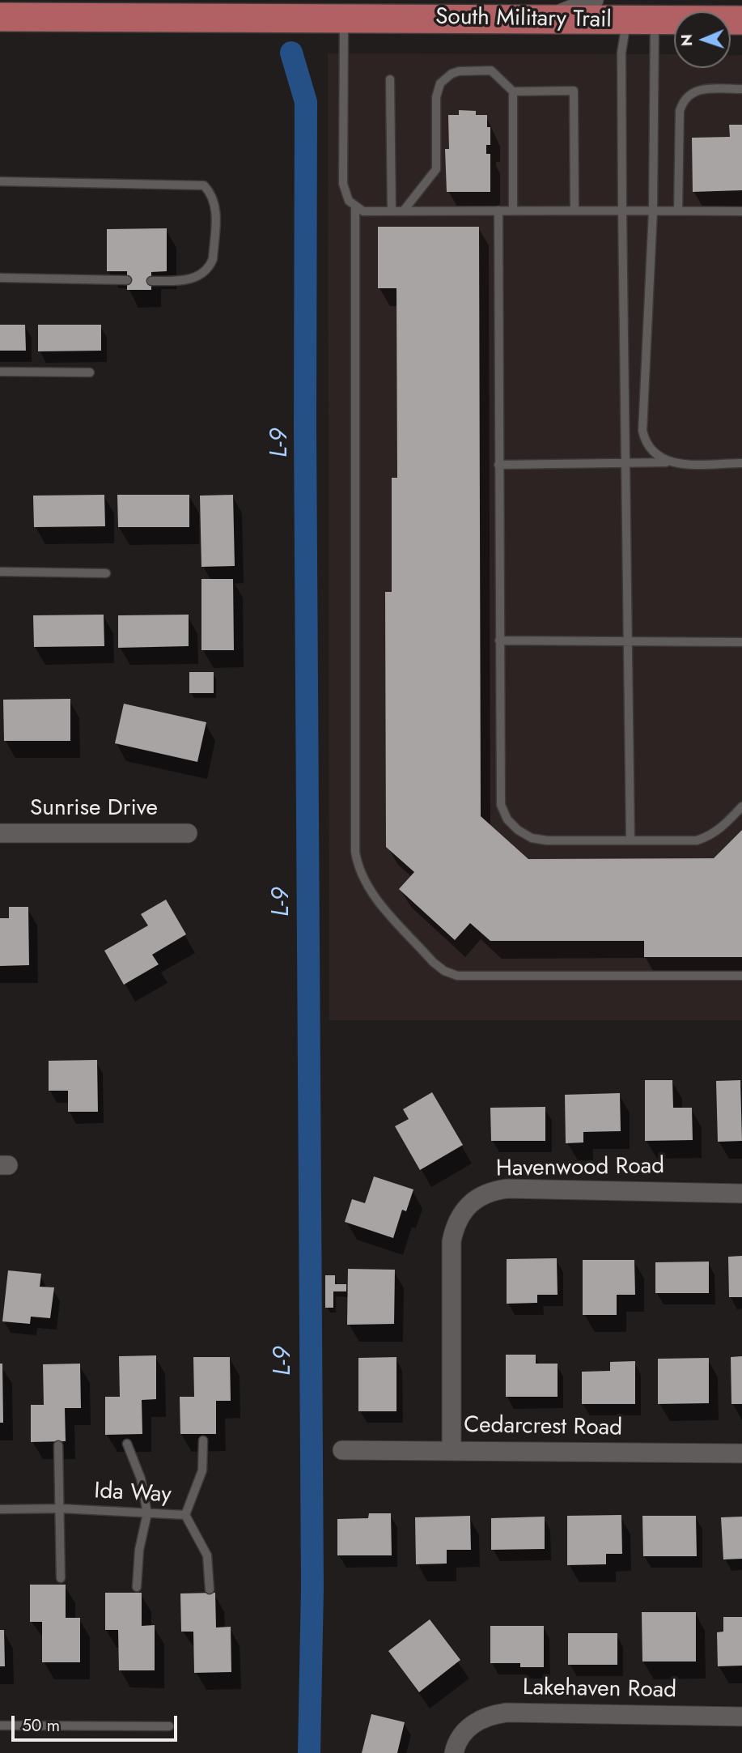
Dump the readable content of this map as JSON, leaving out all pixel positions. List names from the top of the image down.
{
  "streets": {
    "main road": ["South Military Trail"],
    "street": [
      "Sunrise Drive",
      "Havenwood Road",
      "Cedarcrest Road",
      "Lakehaven Road"
    ],
    "lane": ["Ida Way"]
  },
  "crossings": [
    ["Havenwood Road", "Cedarcrest Road"]
  ],
  "water": ["L-9"],
  "scale_bar": "50 m",
  "north": "left"
}
